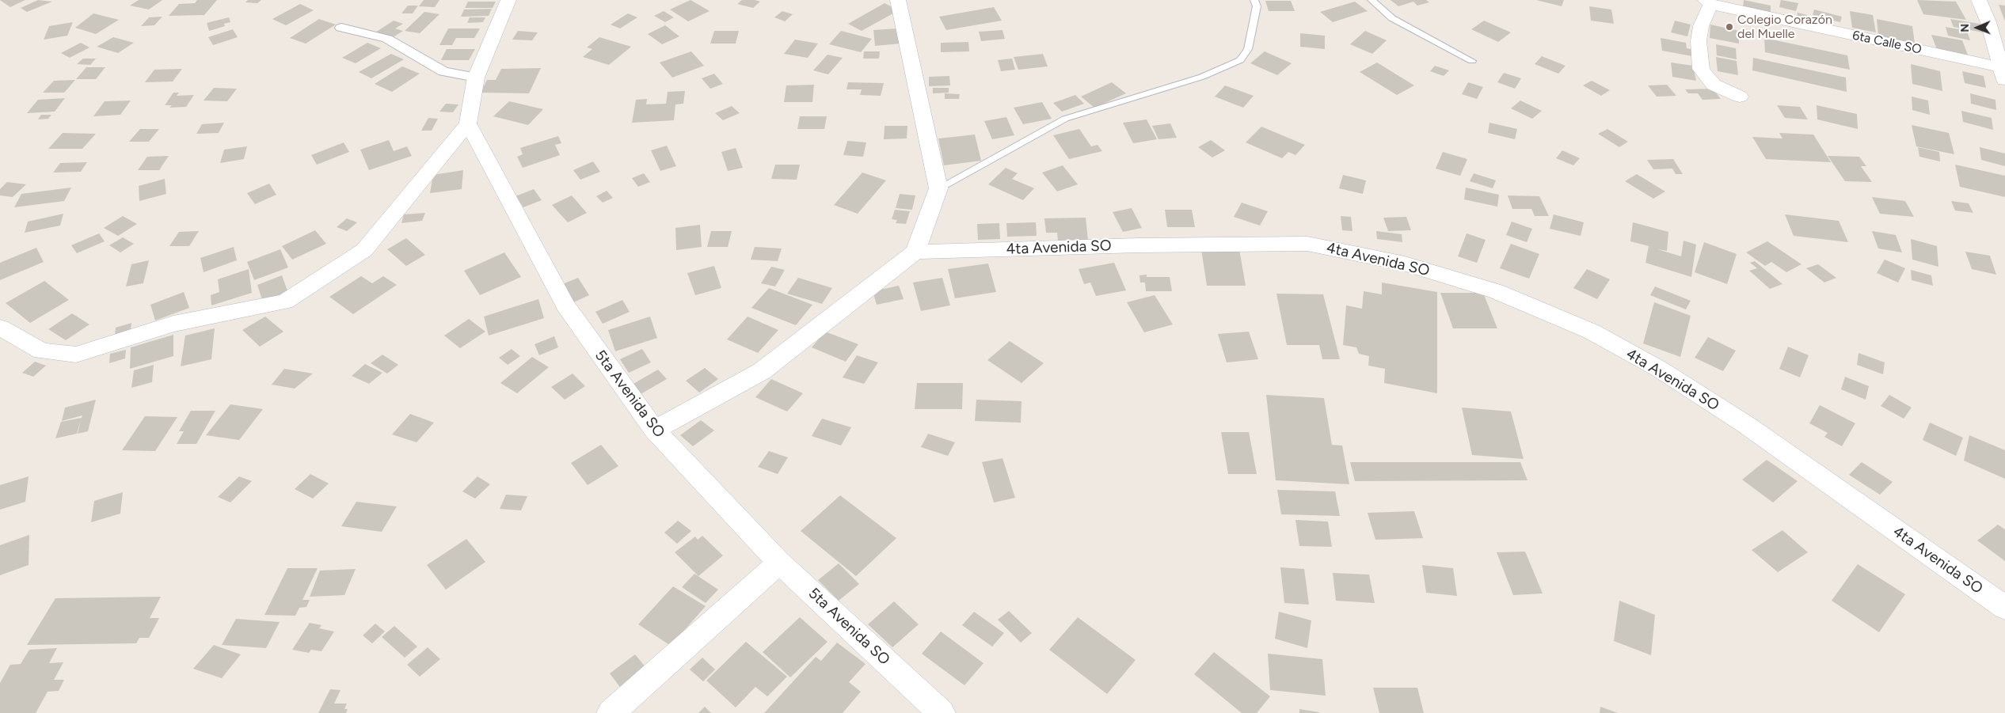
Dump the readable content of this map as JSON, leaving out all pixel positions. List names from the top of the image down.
{
  "streets": {
    "street": ["6ta Calle SO", "4ta Avenida SO", "5ta Avenida SO"]
  },
  "places": ["Colegio Corazón del Muelle"],
  "north": "left"
}
